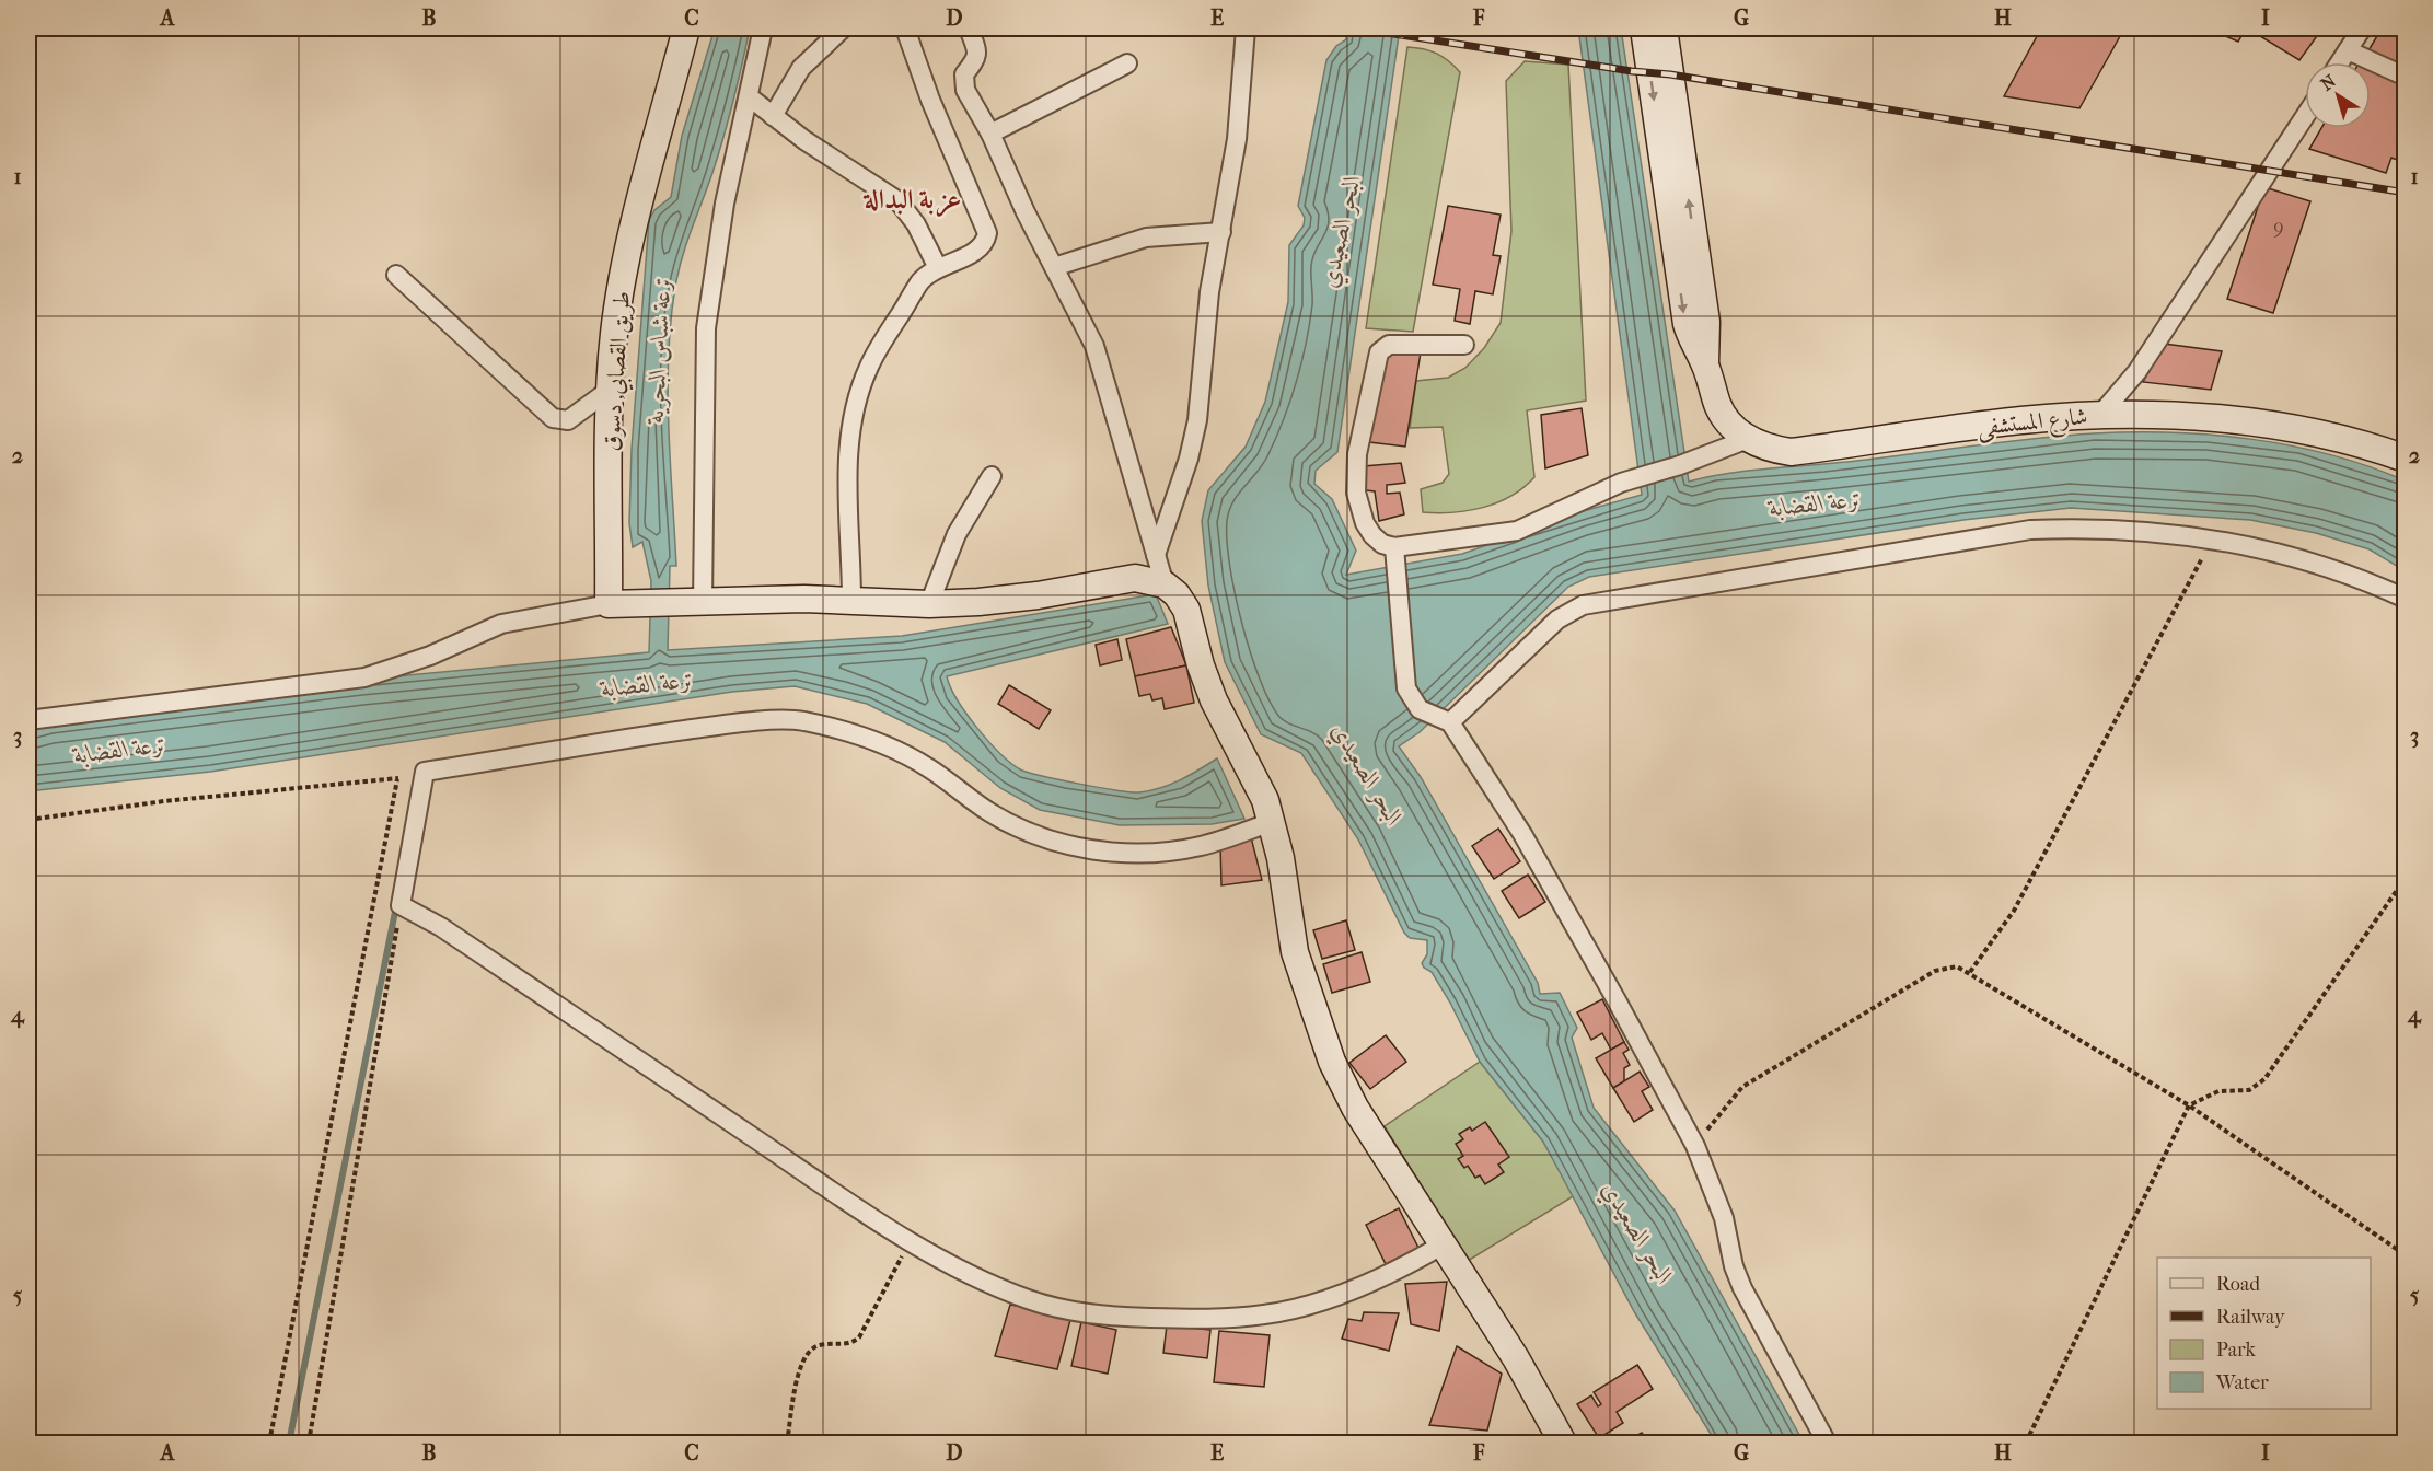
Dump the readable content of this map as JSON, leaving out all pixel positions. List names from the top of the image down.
{
  "streets": {
    "main road": ["طريق القصابي, دسوق", "شارع المستشفى"]
  },
  "districts": ["عزبة البدالة"],
  "water": ["البحر الصعيدي", "ترعة شباس البحرية", "ترعة القضابة"],
  "house_numbers": ["9"],
  "legend": [
    "Road",
    "Railway",
    "Park",
    "Water"
  ],
  "north": "top left",
  "grid": {
    "columns": [
      "A",
      "B",
      "C",
      "D",
      "E",
      "F",
      "G",
      "H",
      "I"
    ],
    "rows": [
      "1",
      "2",
      "3",
      "4",
      "5"
    ]
  }
}
